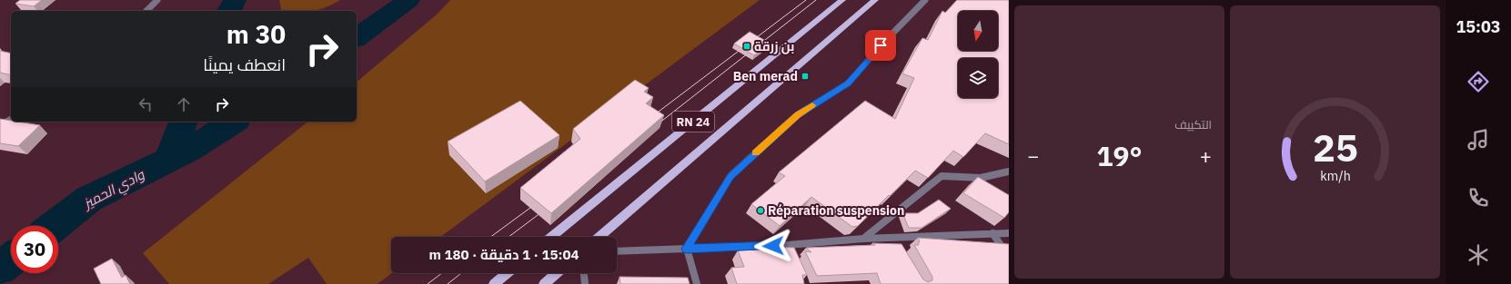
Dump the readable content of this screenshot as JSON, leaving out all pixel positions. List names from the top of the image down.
{
  "streets": {
    "main road": ["RN 24"]
  },
  "water": ["وادي الحميز"],
  "places": {
    "transit": ["بن زرقة", "Ben merad"],
    "other": ["Réparation suspension"]
  },
  "north": "bottom",
  "page": {
    "tabs": "15:03",
    "tile": "التكييف",
    "turn": ["30 m", "انعطف يمينًا"],
    "heat": ["−", "19°", "+"],
    "limit": "30",
    "trip": "15:04 · 1 دقيقة · 180 m",
    "gauge": ["25", "km/h"]
  }
}
